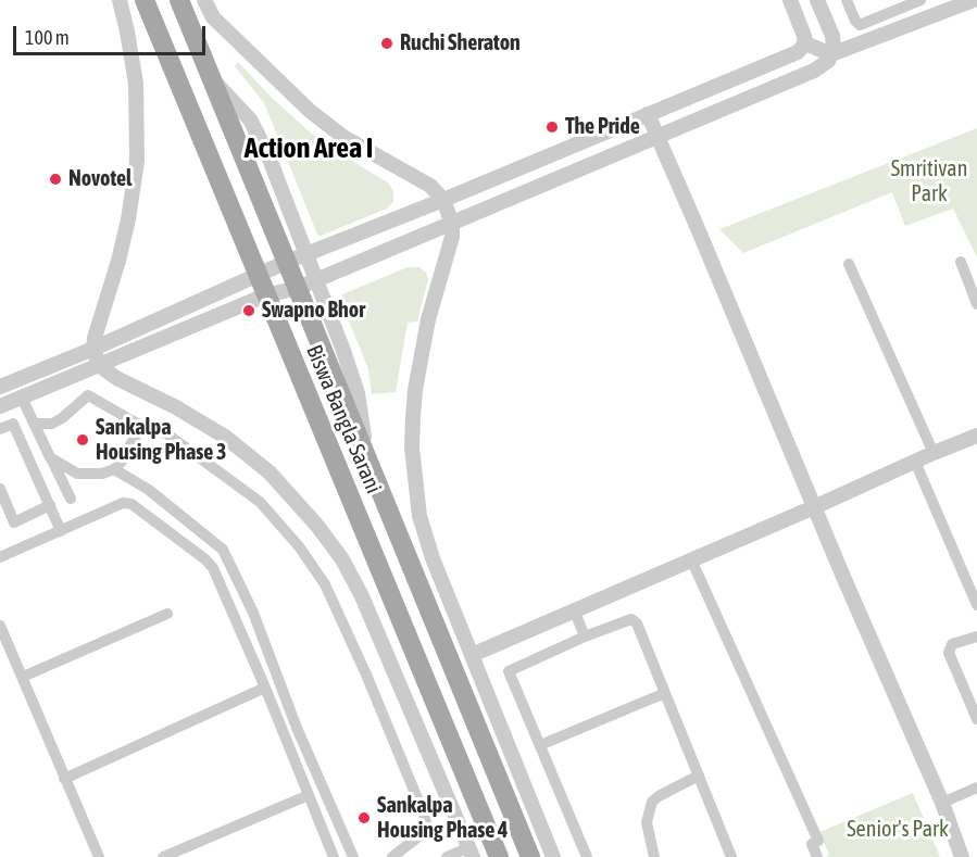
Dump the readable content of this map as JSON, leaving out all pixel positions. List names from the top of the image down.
{
  "streets": {
    "main road": ["Biswa Bangla Sarani"]
  },
  "districts": ["Action Area I"],
  "parks": ["Smritivan Park", "Senior's Park"],
  "places": [
    "Ruchi Sheraton",
    "The Pride",
    "Novotel",
    "Swapno Bhor",
    "Sankalpa Housing Phase 3",
    "Sankalpa Housing Phase 4"
  ],
  "scale_bar": "100 m"
}
